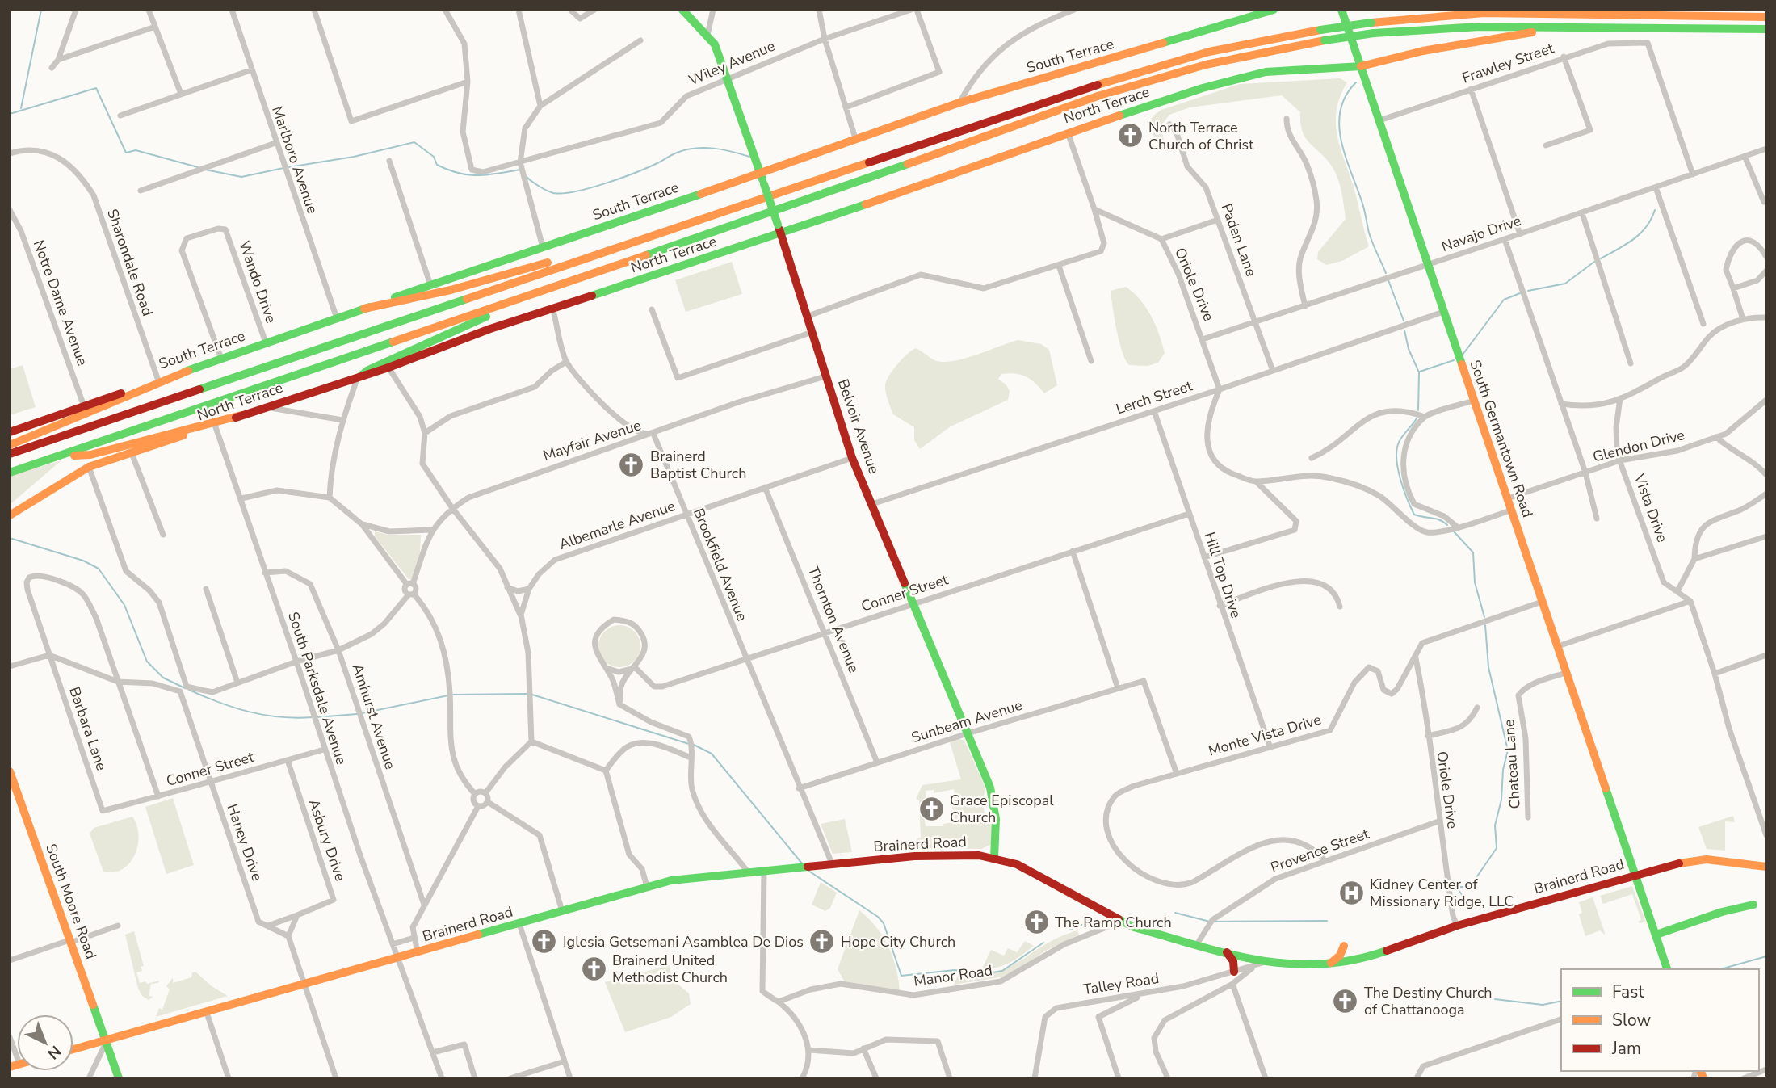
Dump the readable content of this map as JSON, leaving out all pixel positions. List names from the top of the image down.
{
  "streets": {
    "main road": [
      "South Terrace",
      "North Terrace",
      "Belvoir Avenue",
      "South Germantown Road",
      "Brainerd Road",
      "South Moore Road"
    ],
    "street": [
      "Wiley Avenue",
      "Frawley Street",
      "Marlboro Avenue",
      "Navajo Drive",
      "Paden Lane",
      "Sharondale Road",
      "Wando Drive",
      "Oriole Drive",
      "Notre Dame Avenue",
      "Lerch Street",
      "Mayfair Avenue",
      "Glendon Drive",
      "Vista Drive",
      "Albemarle Avenue",
      "Brookfield Avenue",
      "Hill Top Drive",
      "Conner Street",
      "Thornton Avenue",
      "South Parksdale Avenue",
      "Amhurst Avenue",
      "Sunbeam Avenue",
      "Barbara Lane",
      "Monte Vista Drive",
      "Chateau Lane",
      "Asbury Drive",
      "Haney Drive",
      "Provence Street",
      "Manor Road",
      "Talley Road"
    ]
  },
  "crossings": [
    ["South Terrace", "Marlboro Avenue"],
    ["South Terrace", "Sharondale Road"],
    ["South Terrace", "Wando Drive"],
    ["South Terrace", "Notre Dame Avenue"],
    ["South Terrace", "Belvoir Avenue"],
    ["Wiley Avenue", "Belvoir Avenue"],
    ["Frawley Street", "Navajo Drive"],
    ["Frawley Street", "South Germantown Road"],
    ["North Terrace", "Belvoir Avenue"],
    ["North Terrace", "South Germantown Road"],
    ["North Terrace", "South Parksdale Avenue"],
    ["Navajo Drive", "Paden Lane"],
    ["Navajo Drive", "Oriole Drive"],
    ["Navajo Drive", "South Germantown Road"],
    ["Paden Lane", "Lerch Street"],
    ["Oriole Drive", "Lerch Street"],
    ["Oriole Drive", "Monte Vista Drive"],
    ["Oriole Drive", "Brainerd Road"],
    ["Oriole Drive", "Provence Street"],
    ["Lerch Street", "Belvoir Avenue"],
    ["Lerch Street", "South Germantown Road"],
    ["Lerch Street", "Hill Top Drive"],
    ["Belvoir Avenue", "Mayfair Avenue"],
    ["Belvoir Avenue", "Albemarle Avenue"],
    ["Belvoir Avenue", "Conner Street"],
    ["Belvoir Avenue", "Sunbeam Avenue"],
    ["Belvoir Avenue", "Brainerd Road"],
    ["South Germantown Road", "Glendon Drive"],
    ["South Germantown Road", "Monte Vista Drive"],
    ["South Germantown Road", "Chateau Lane"],
    ["South Germantown Road", "Brainerd Road"],
    ["Mayfair Avenue", "Brookfield Avenue"],
    ["Glendon Drive", "Vista Drive"],
    ["Albemarle Avenue", "Brookfield Avenue"],
    ["Albemarle Avenue", "Thornton Avenue"],
    ["Brookfield Avenue", "Conner Street"],
    ["Brookfield Avenue", "Sunbeam Avenue"],
    ["Brookfield Avenue", "Brainerd Road"],
    ["Hill Top Drive", "Conner Street"],
    ["Hill Top Drive", "Monte Vista Drive"],
    ["Conner Street", "Thornton Avenue"],
    ["Conner Street", "South Parksdale Avenue"],
    ["Conner Street", "Barbara Lane"],
    ["Conner Street", "Asbury Drive"],
    ["Conner Street", "Haney Drive"],
    ["Thornton Avenue", "Sunbeam Avenue"],
    ["South Parksdale Avenue", "Amhurst Avenue"],
    ["South Parksdale Avenue", "Brainerd Road"],
    ["Sunbeam Avenue", "Monte Vista Drive"],
    ["Monte Vista Drive", "Provence Street"],
    ["Brainerd Road", "Provence Street"],
    ["Brainerd Road", "South Moore Road"],
    ["Brainerd Road", "Manor Road"],
    ["Brainerd Road", "Talley Road"]
  ],
  "places": {
    "church": [
      "North Terrace Church of Christ",
      "Brainerd Baptist Church",
      "Grace Episcopal Church",
      "The Ramp Church",
      "Iglesia Getsemani Asamblea De Dios",
      "Hope City Church",
      "Brainerd United Methodist Church",
      "The Destiny Church of Chattanooga"
    ],
    "hospital": ["Kidney Center of Missionary Ridge, LLC"]
  },
  "legend": ["Fast", "Slow", "Jam"],
  "north": "bottom right"
}
